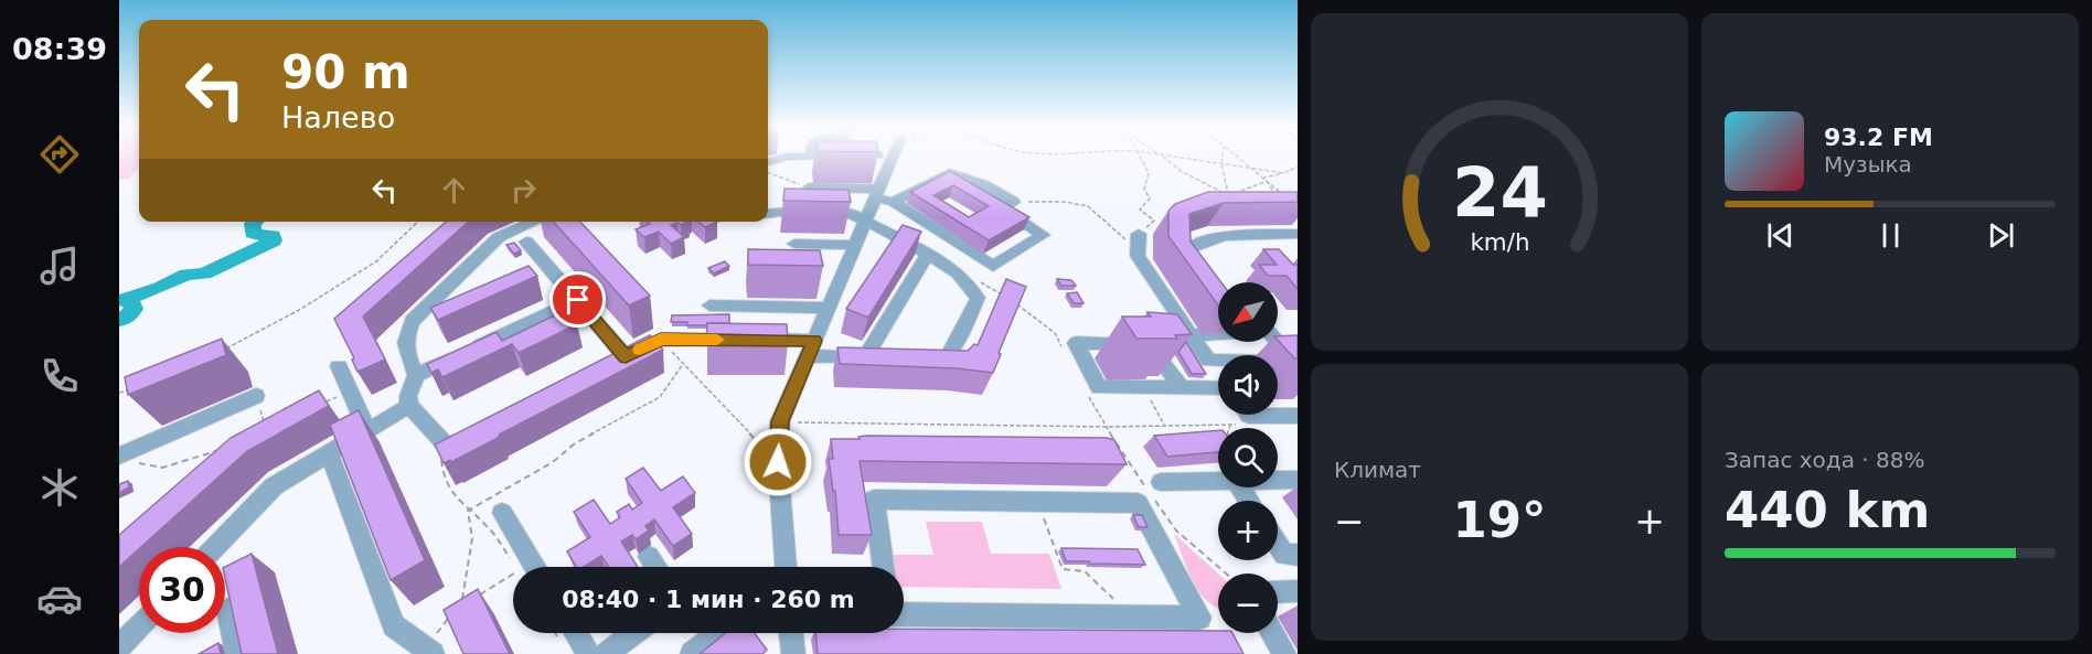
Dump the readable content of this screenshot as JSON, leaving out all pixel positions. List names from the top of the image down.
{
  "north": "bottom left",
  "page": {
    "tabs": "08:39",
    "turn": ["90 m", "Налево"],
    "song": ["93.2 FM", "Музыка"],
    "map_buttons": ["+", "−"],
    "tile": [
      "Климат",
      ["Запас хода · 88%", "440 km"]
    ],
    "heat": ["−", "19°", "+"],
    "limit": "30",
    "trip": "08:40 · 1 мин · 260 m",
    "gauge": ["24", "km/h"]
  }
}
